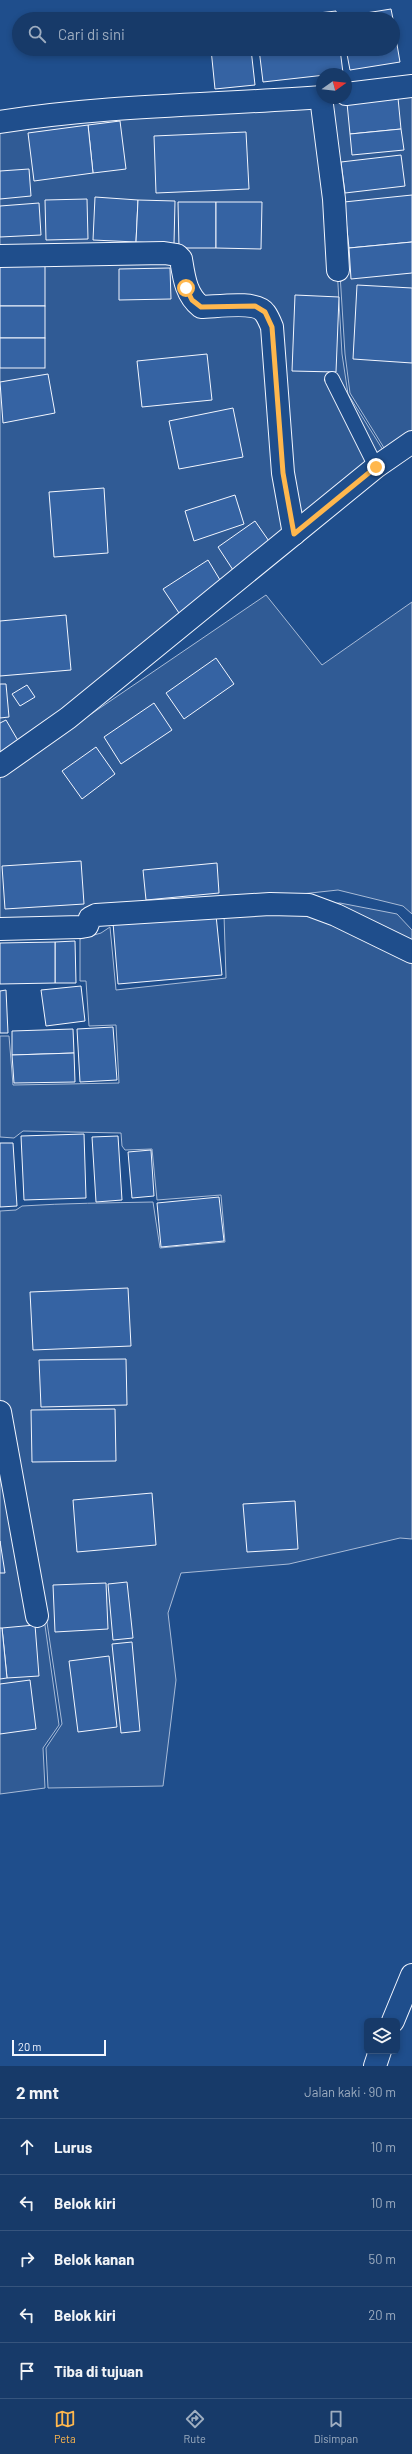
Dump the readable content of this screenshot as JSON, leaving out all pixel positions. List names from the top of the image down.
{
  "scale_bar": "20 m",
  "north": "right",
  "page": {
    "search": "Cari di sini",
    "scale": "20 m",
    "heading": ["2 mnt", "Jalan kaki · 90 m"],
    "list": [
      ["Lurus", "10 m"],
      ["Belok kiri", "10 m"],
      ["Belok kanan", "50 m"],
      ["Belok kiri", "20 m"],
      "Tiba di tujuan"
    ],
    "nav": ["Peta", "Rute", "Disimpan"]
  }
}
